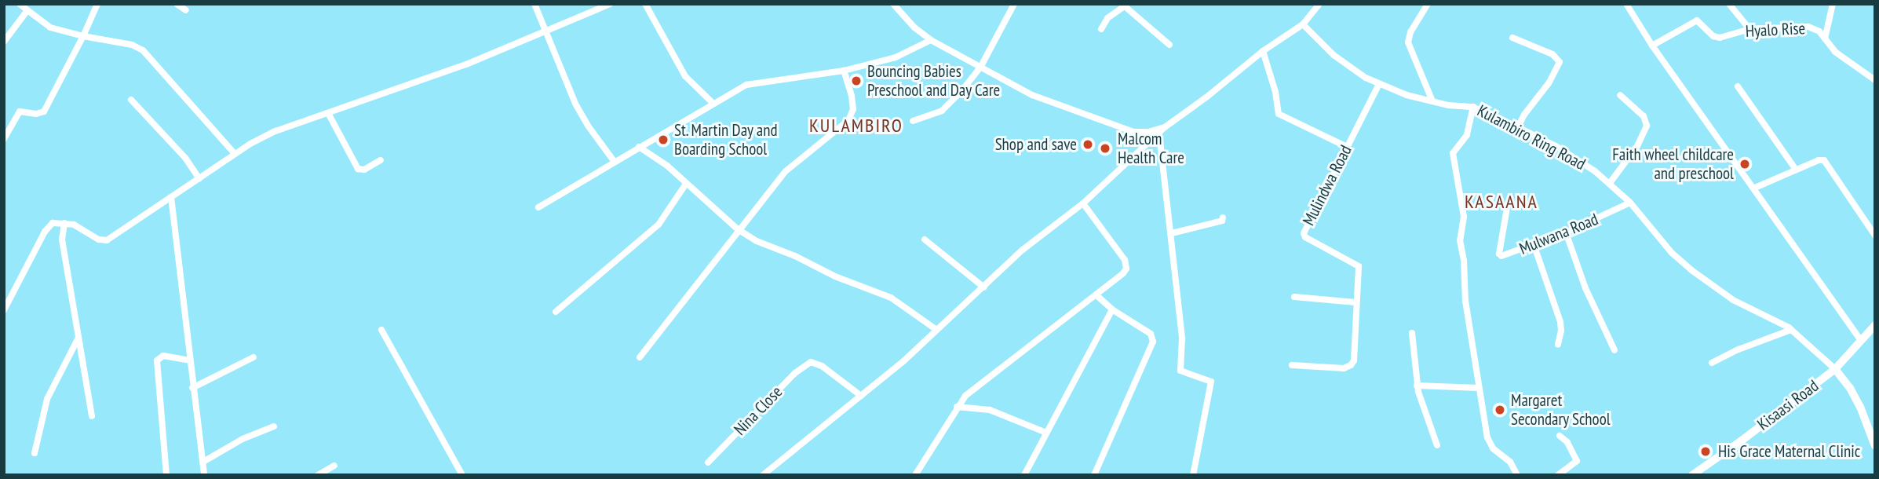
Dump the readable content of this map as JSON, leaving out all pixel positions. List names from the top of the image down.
{
  "streets": {
    "main road": ["Kisaasi Road"],
    "street": [
      "Hyalo Rise",
      "Kulambiro Ring Road",
      "Mulindwa Road",
      "Mulwana Road",
      "Nina Close"
    ]
  },
  "crossings": [
    ["Kulambiro Ring Road", "Mulindwa Road"],
    ["Kulambiro Ring Road", "Mulwana Road"],
    ["Kulambiro Ring Road", "Kisaasi Road"]
  ],
  "districts": ["KULAMBIRO", "KASAANA"],
  "places": [
    "Bouncing Babies Preschool and Day Care",
    "St. Martin Day and Boarding School",
    "Shop and save",
    "Malcom Health Care",
    "Faith wheel childcare and preschool",
    "Margaret Secondary School",
    "His Grace Maternal Clinic"
  ]
}
